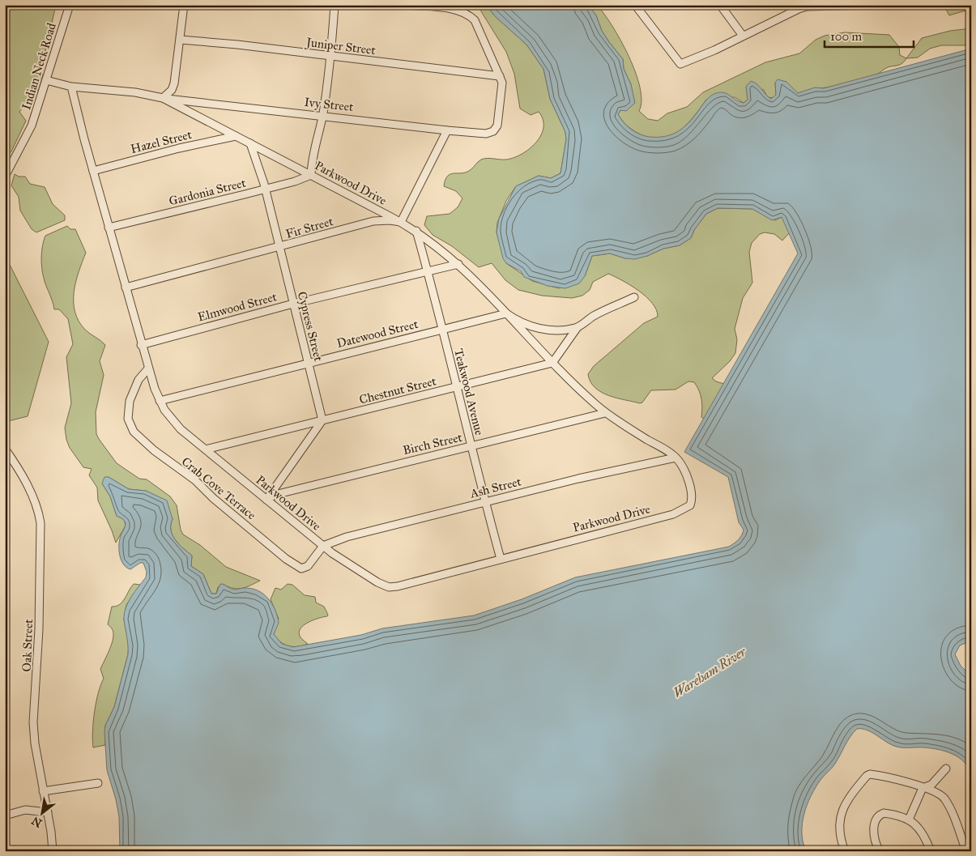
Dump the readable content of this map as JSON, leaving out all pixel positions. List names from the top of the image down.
{
  "streets": {
    "street": [
      "Juniper Street",
      "Indian Neck Road",
      "Ivy Street",
      "Hazel Street",
      "Parkwood Drive",
      "Gardonia Street",
      "Fir Street",
      "Elmwood Street",
      "Cypress Street",
      "Datewood Street",
      "Chestnut Street",
      "Teakwood Avenue",
      "Birch Street",
      "Ash Street",
      "Crab Cove Terrace",
      "Oak Street"
    ]
  },
  "crossings": [
    ["Juniper Street", "Ivy Street"],
    ["Indian Neck Road", "Parkwood Drive"],
    ["Ivy Street", "Parkwood Drive"],
    ["Hazel Street", "Parkwood Drive"],
    ["Parkwood Drive", "Gardonia Street"],
    ["Parkwood Drive", "Fir Street"],
    ["Parkwood Drive", "Elmwood Street"],
    ["Parkwood Drive", "Cypress Street"],
    ["Parkwood Drive", "Datewood Street"],
    ["Parkwood Drive", "Chestnut Street"],
    ["Parkwood Drive", "Teakwood Avenue"],
    ["Parkwood Drive", "Birch Street"],
    ["Parkwood Drive", "Ash Street"],
    ["Parkwood Drive", "Crab Cove Terrace"],
    ["Gardonia Street", "Cypress Street"],
    ["Fir Street", "Cypress Street"],
    ["Elmwood Street", "Cypress Street"],
    ["Elmwood Street", "Teakwood Avenue"],
    ["Cypress Street", "Datewood Street"],
    ["Cypress Street", "Chestnut Street"],
    ["Datewood Street", "Teakwood Avenue"],
    ["Chestnut Street", "Teakwood Avenue"],
    ["Teakwood Avenue", "Birch Street"],
    ["Teakwood Avenue", "Ash Street"],
    ["Ash Street", "Crab Cove Terrace"]
  ],
  "water": ["Wareham River"],
  "scale_bar": "100 m",
  "north": "bottom left"
}
